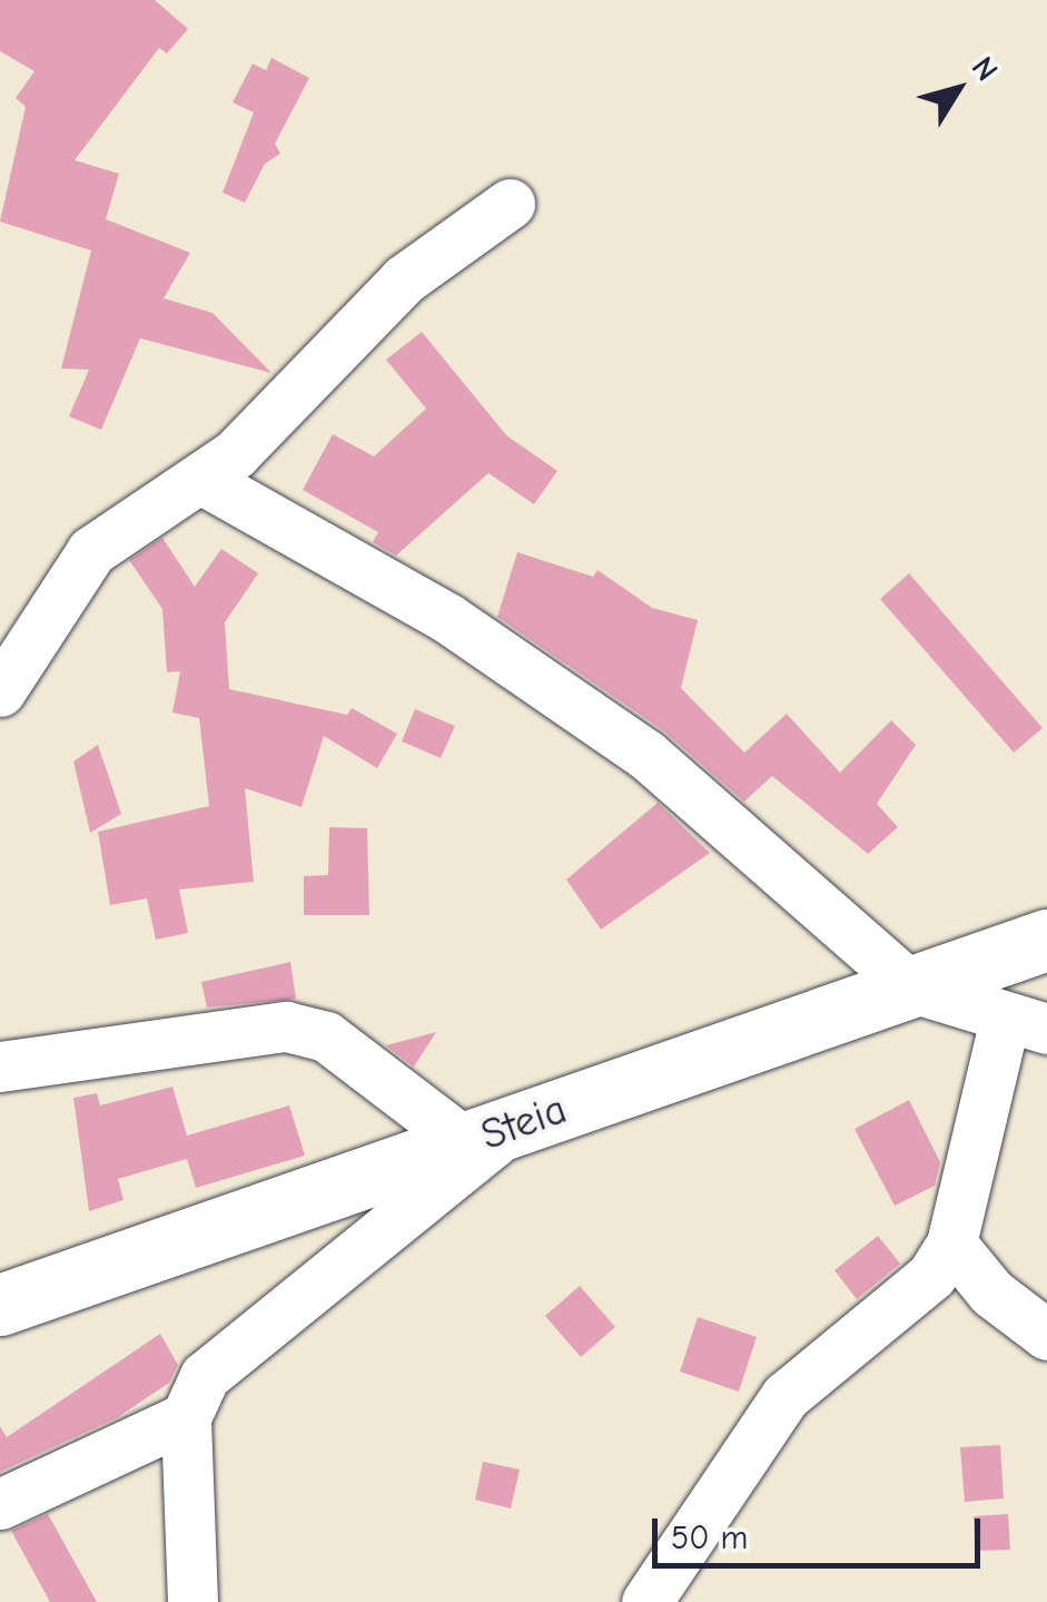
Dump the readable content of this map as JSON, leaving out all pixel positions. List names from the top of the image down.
{
  "streets": {
    "main road": ["Steia"]
  },
  "scale_bar": "50 m",
  "north": "top right"
}
